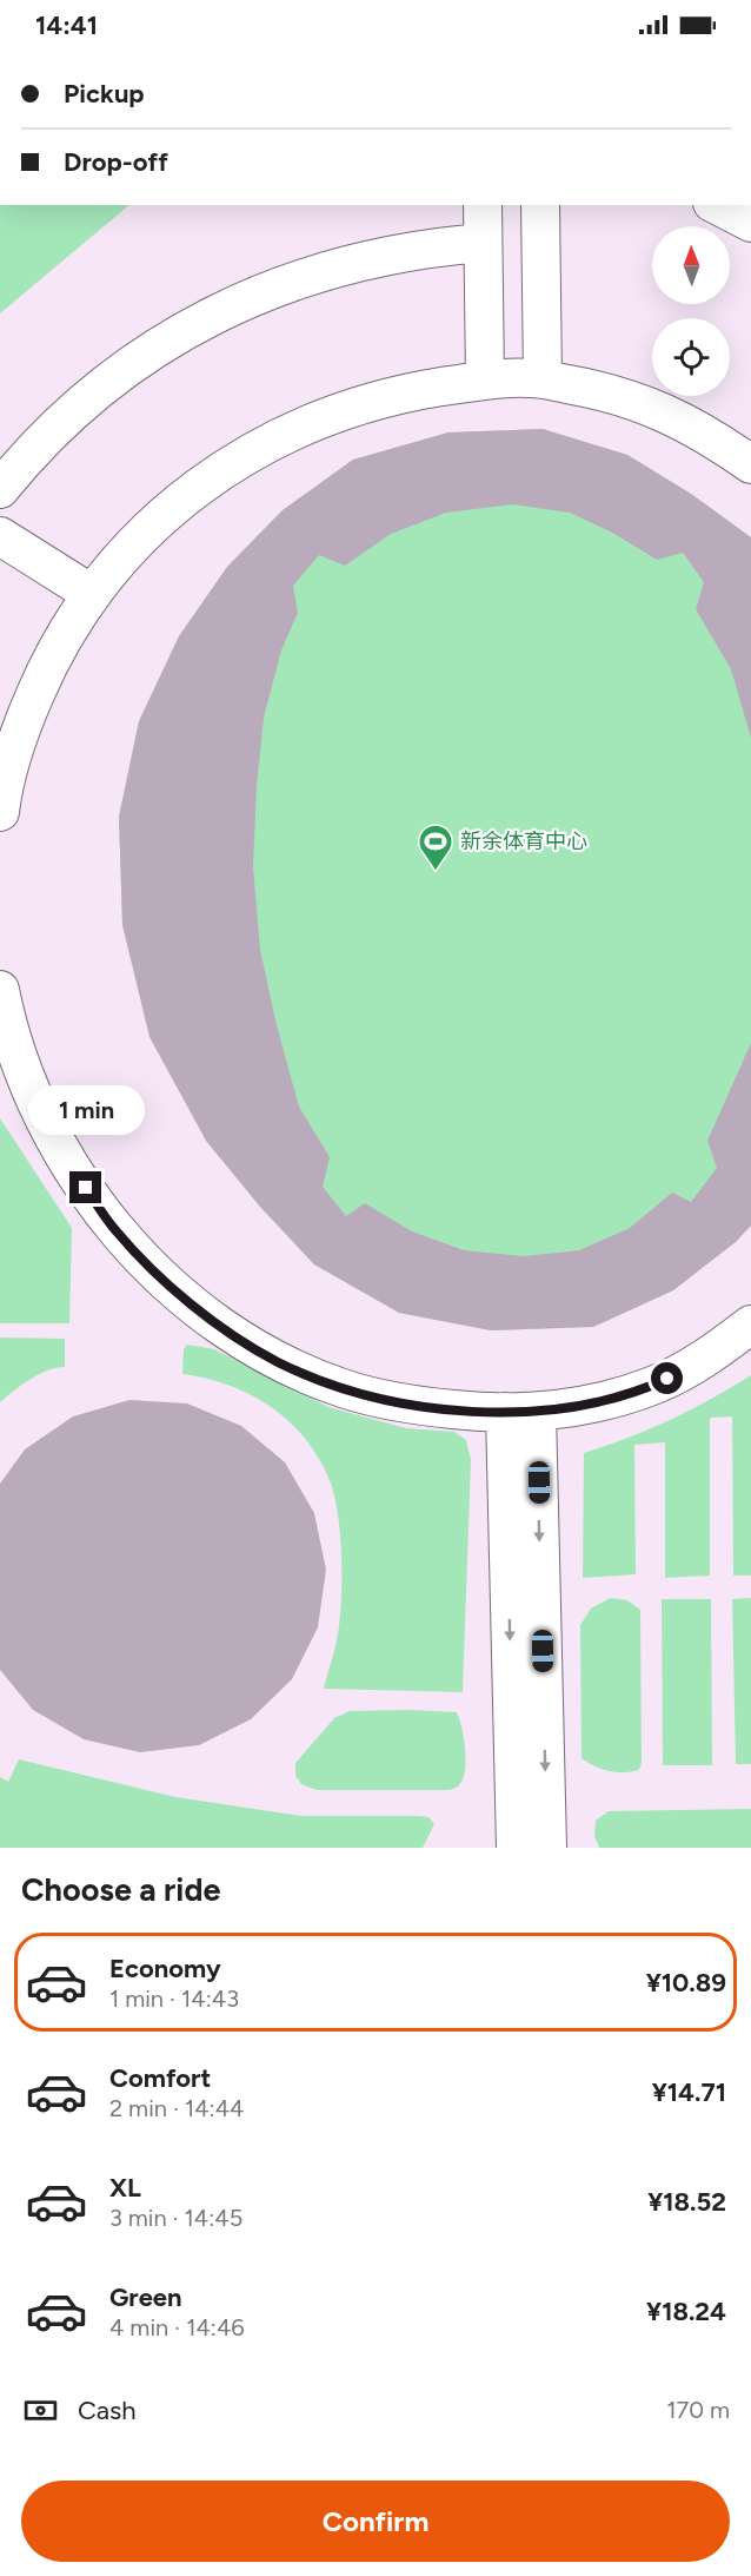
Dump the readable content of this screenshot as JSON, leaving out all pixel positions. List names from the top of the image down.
{
  "places": {
    "sports": ["新余体育中心"]
  },
  "north": "top",
  "page": {
    "status": "14:41",
    "banner": ["Pickup", "Drop-off"],
    "bubble": "1 min",
    "heading": "Choose a ride",
    "list": [
      {
        "name": "Economy",
        "note": "1 min · 14:43",
        "value": "¥10.89"
      },
      {
        "name": "Comfort",
        "note": "2 min · 14:44",
        "value": "¥14.71"
      },
      {
        "name": "XL",
        "note": "3 min · 14:45",
        "value": "¥18.52"
      },
      {
        "name": "Green",
        "note": "4 min · 14:46",
        "value": "¥18.24"
      }
    ],
    "pay": ["Cash", "170 m"],
    "buttons": "Confirm"
  }
}
